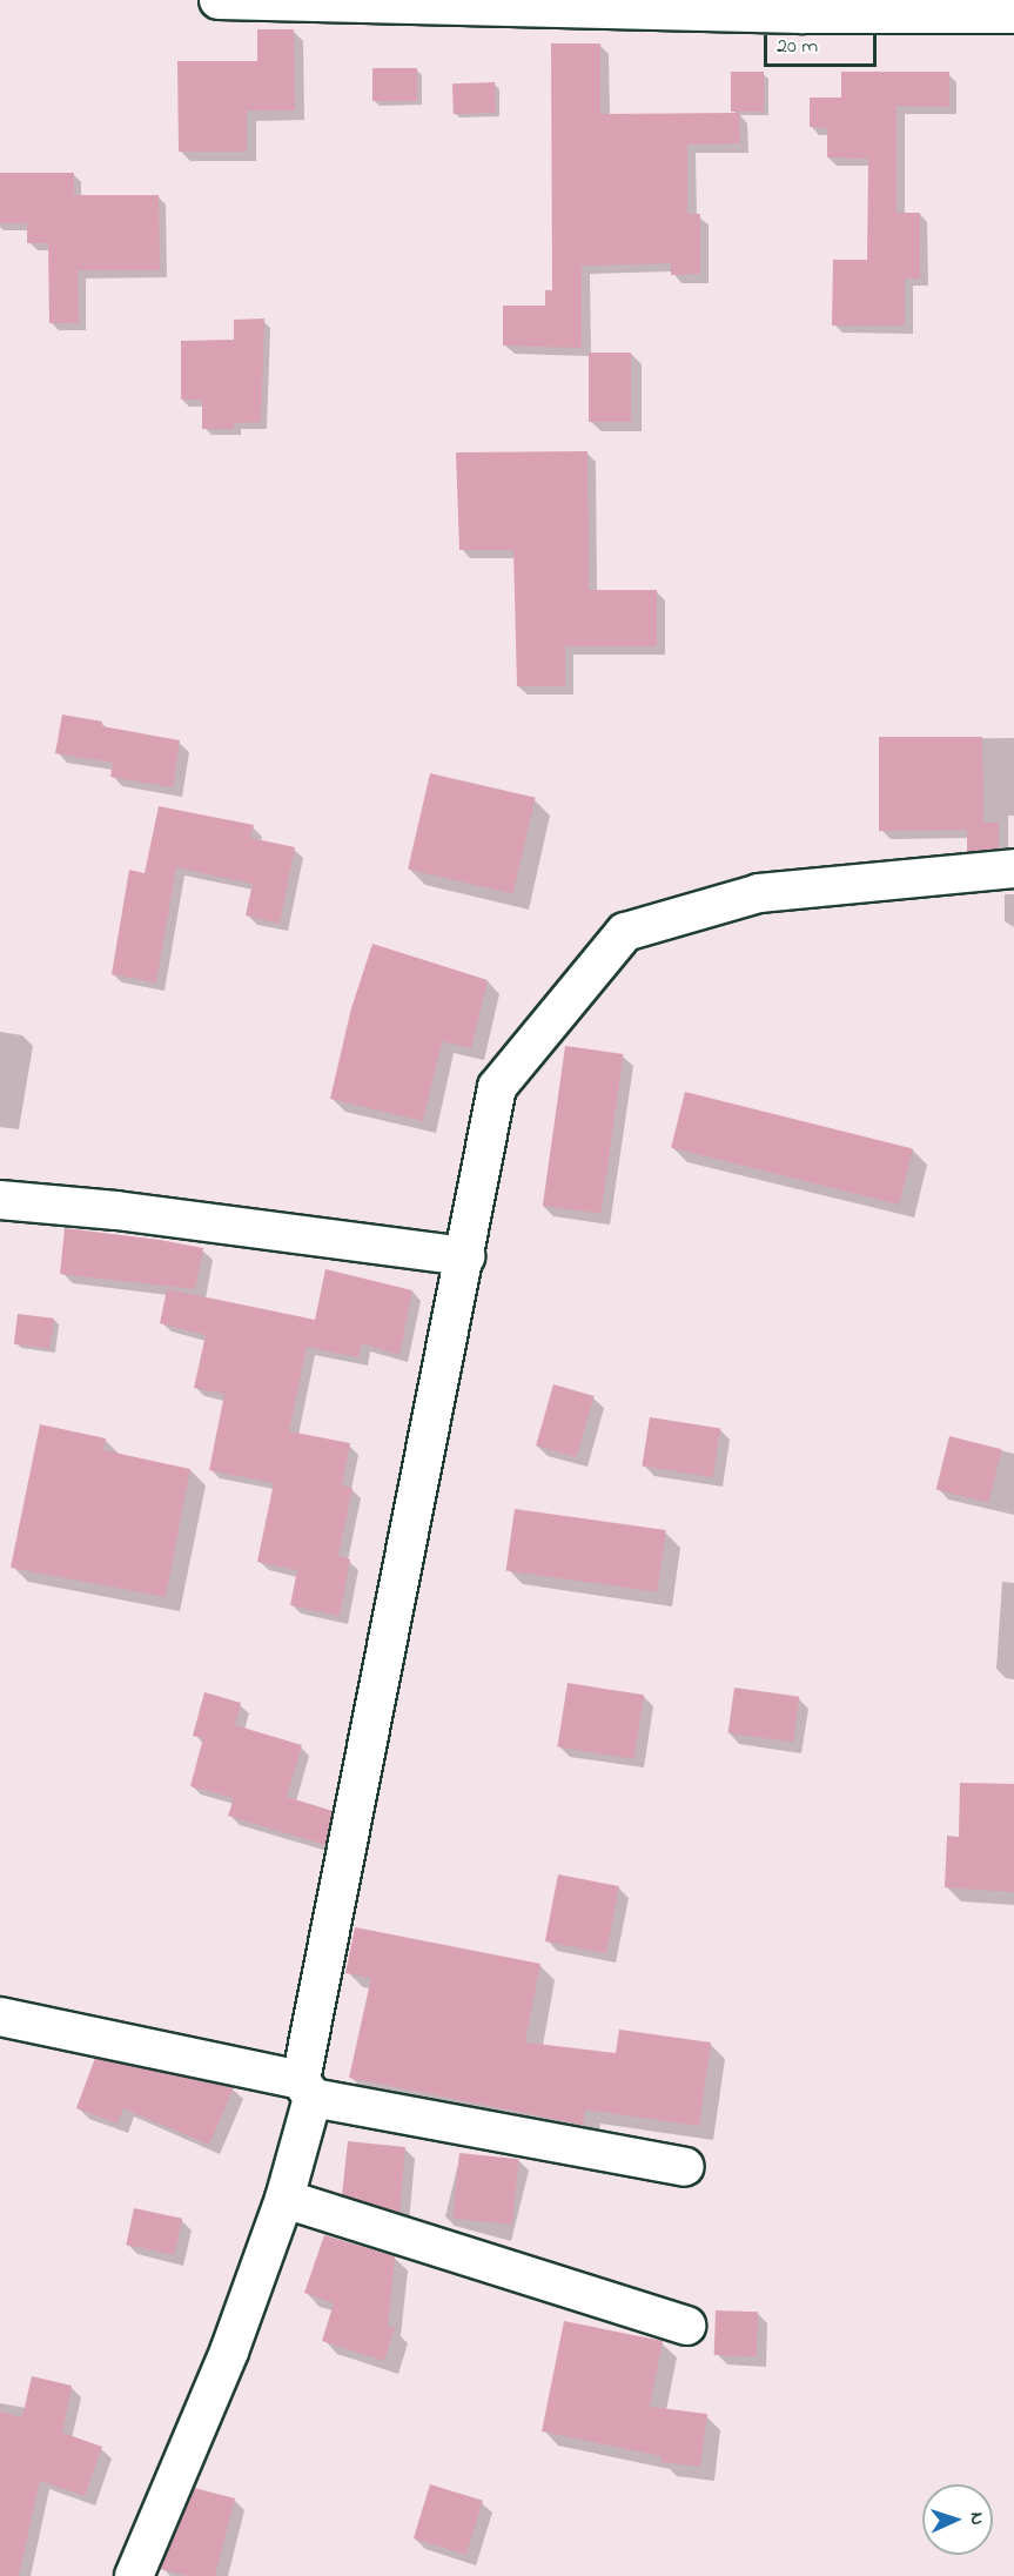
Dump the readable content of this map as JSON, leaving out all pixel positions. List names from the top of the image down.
{
  "scale_bar": "20 m",
  "north": "right"
}
